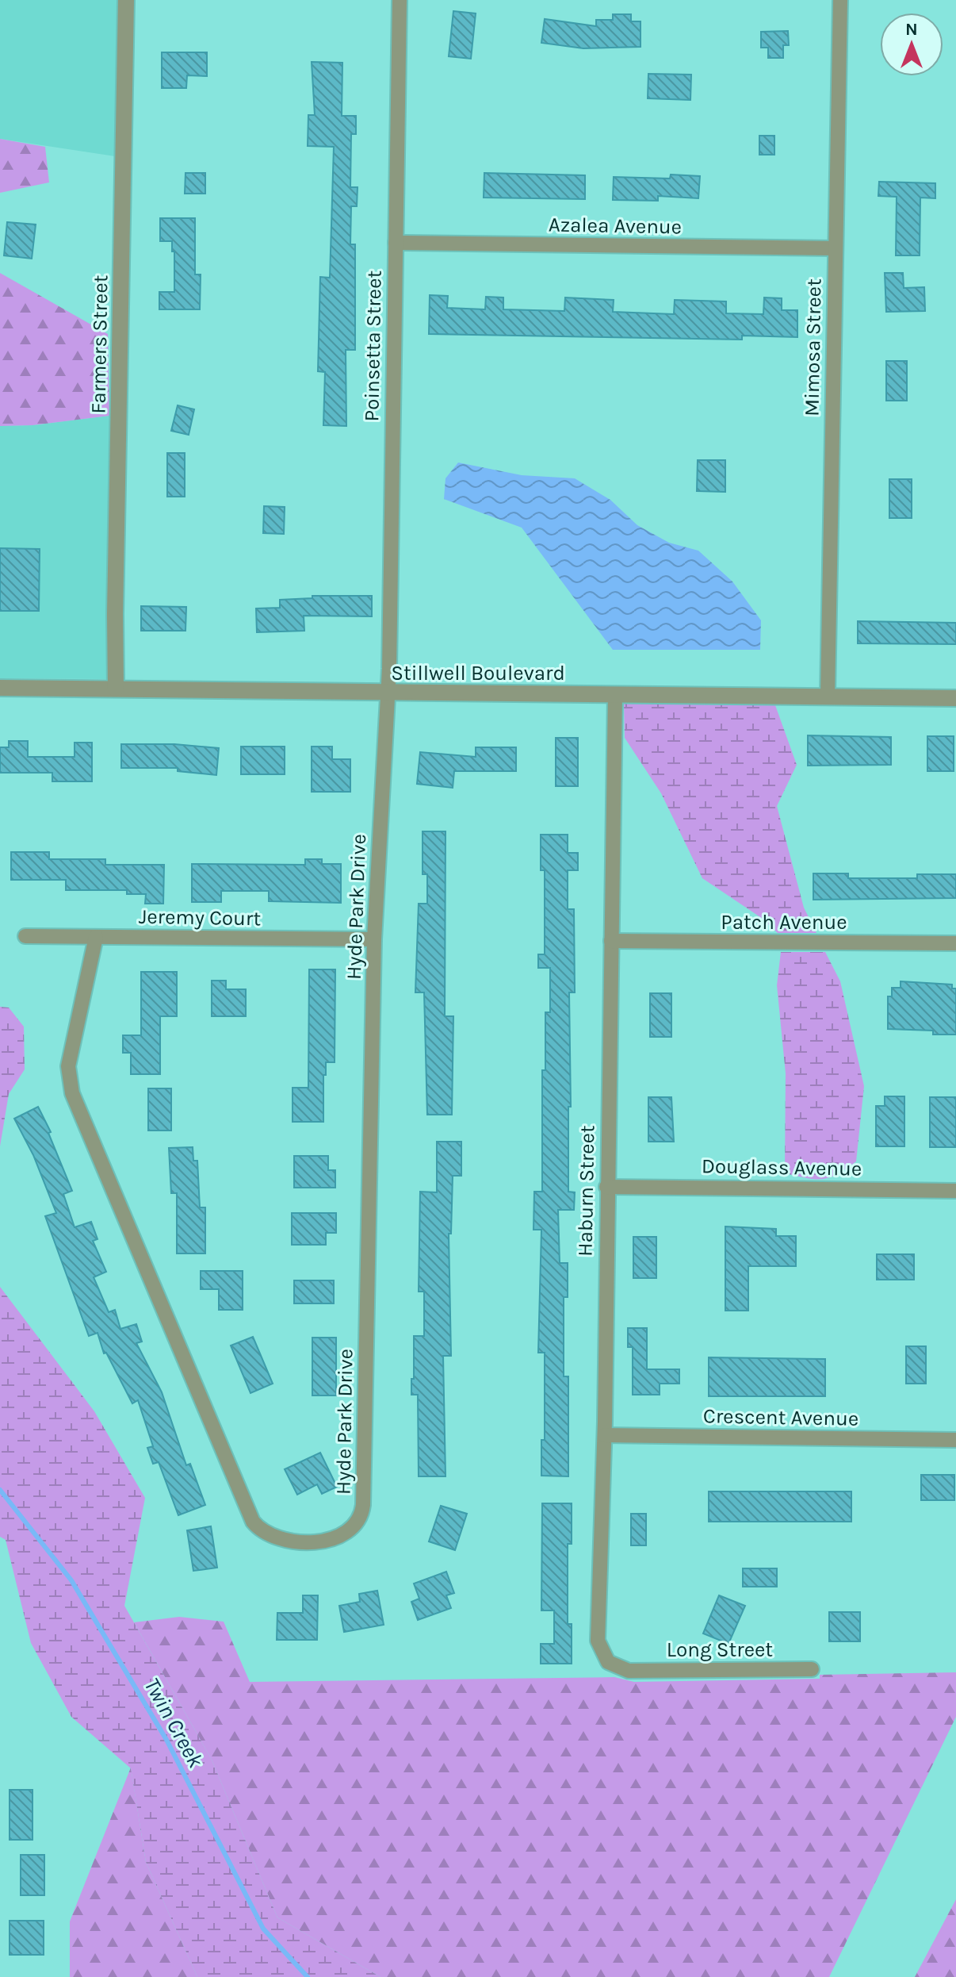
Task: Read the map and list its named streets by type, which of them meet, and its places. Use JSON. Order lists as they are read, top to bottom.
{
  "streets": {
    "street": [
      "Azalea Avenue",
      "Farmers Street",
      "Poinsetta Street",
      "Mimosa Street",
      "Stillwell Boulevard",
      "Hyde Park Drive",
      "Jeremy Court",
      "Patch Avenue",
      "Douglass Avenue",
      "Haburn Street",
      "Crescent Avenue",
      "Long Street"
    ]
  },
  "crossings": [
    ["Azalea Avenue", "Poinsetta Street"],
    ["Azalea Avenue", "Mimosa Street"],
    ["Farmers Street", "Stillwell Boulevard"],
    ["Poinsetta Street", "Stillwell Boulevard"],
    ["Poinsetta Street", "Hyde Park Drive"],
    ["Mimosa Street", "Stillwell Boulevard"],
    ["Stillwell Boulevard", "Hyde Park Drive"],
    ["Stillwell Boulevard", "Haburn Street"],
    ["Hyde Park Drive", "Jeremy Court"],
    ["Patch Avenue", "Haburn Street"],
    ["Douglass Avenue", "Haburn Street"],
    ["Haburn Street", "Crescent Avenue"],
    ["Haburn Street", "Long Street"]
  ],
  "water": ["Twin Creek"],
  "north": "top"
}
